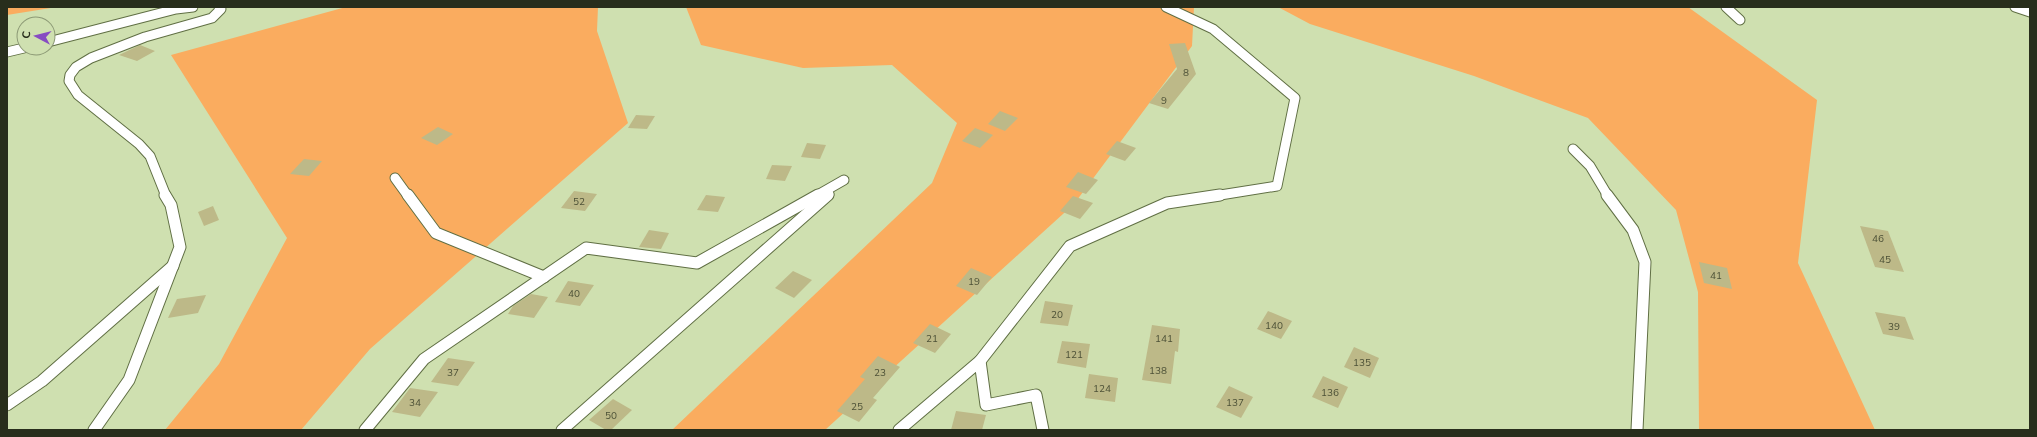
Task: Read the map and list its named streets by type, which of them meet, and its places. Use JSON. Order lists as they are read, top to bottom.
{
  "house_numbers": [
    "8",
    "9",
    "52",
    "46",
    "45",
    "41",
    "19",
    "40",
    "20",
    "140",
    "39",
    "21",
    "141",
    "121",
    "135",
    "138",
    "37",
    "23",
    "124",
    "136",
    "34",
    "137",
    "25",
    "50"
  ],
  "north": "left"
}
